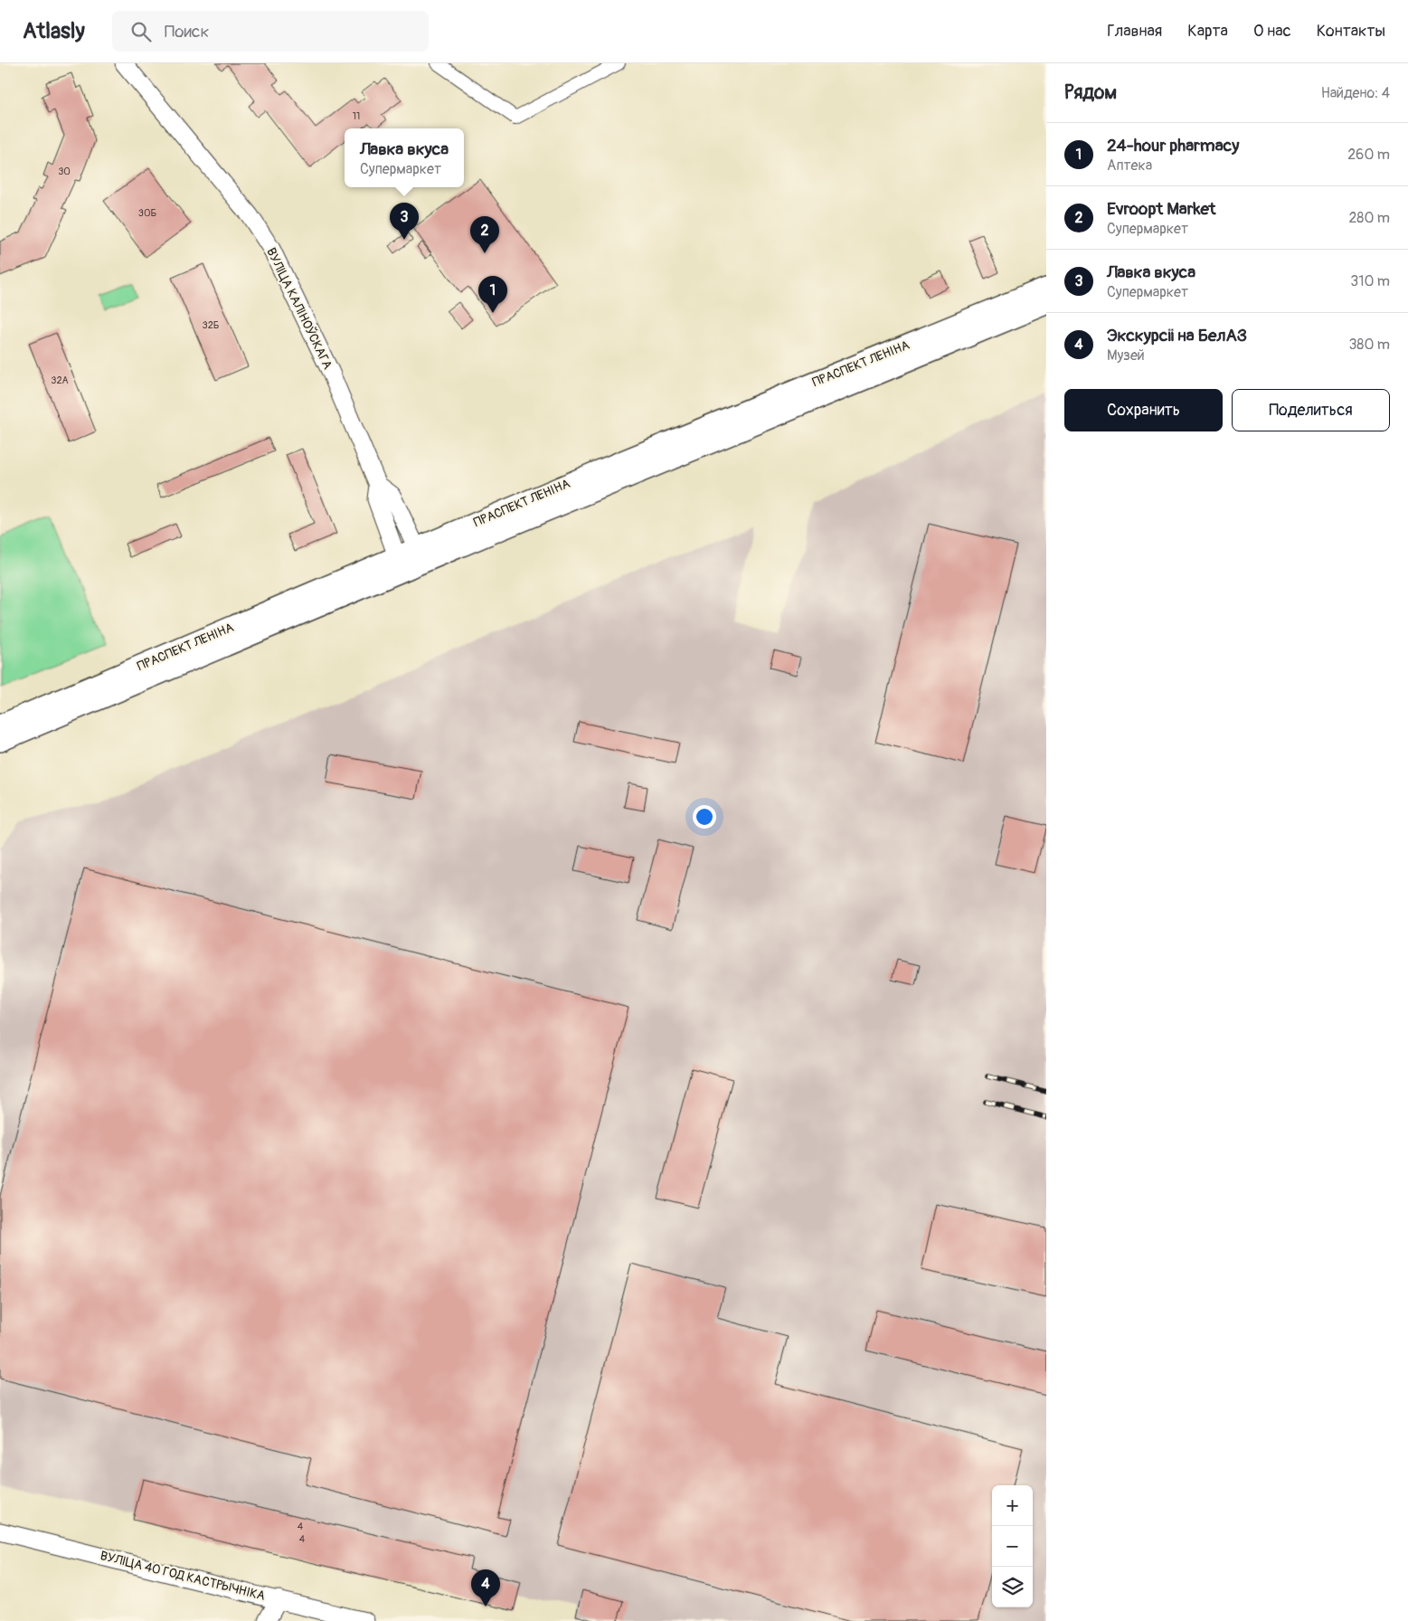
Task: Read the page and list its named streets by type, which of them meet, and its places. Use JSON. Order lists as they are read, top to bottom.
{
  "streets": {
    "main road": ["ПРАСПЕКТ ЛЕНІНА"],
    "street": ["ВУЛІЦА КАЛІНОЎСКАГА", "ВУЛІЦА 40 ГОД КАСТРЫЧНІКА"]
  },
  "crossings": [
    ["ВУЛІЦА КАЛІНОЎСКАГА", "ПРАСПЕКТ ЛЕНІНА"]
  ],
  "house_numbers": [
    "11",
    "30",
    "30Б",
    "32Б",
    "32А",
    "4",
    "4"
  ],
  "page": {
    "header": "Atlasly",
    "search": "Поиск",
    "nav": [
      "Главная",
      "Карта",
      "О нас",
      "Контакты"
    ],
    "heading": ["Рядом", "Найдено: 4"],
    "list": [
      {
        "mark": "1",
        "name": "24-hour pharmacy",
        "note": "Аптека",
        "value": "260 m"
      },
      {
        "mark": "2",
        "name": "Evroopt Market",
        "note": "Супермаркет",
        "value": "280 m"
      },
      {
        "mark": "3",
        "name": "Лавка вкуса",
        "note": "Супермаркет",
        "value": "310 m"
      },
      {
        "mark": "4",
        "name": "Экскурсіі на БелАЗ",
        "note": "Музей",
        "value": "380 m"
      }
    ],
    "popup": ["Лавка вкуса", "Супермаркет"],
    "pins": [
      "3",
      "2",
      "1",
      "4"
    ],
    "buttons": ["Сохранить", "Поделиться"],
    "map_buttons": ["+", "−"]
  }
}
